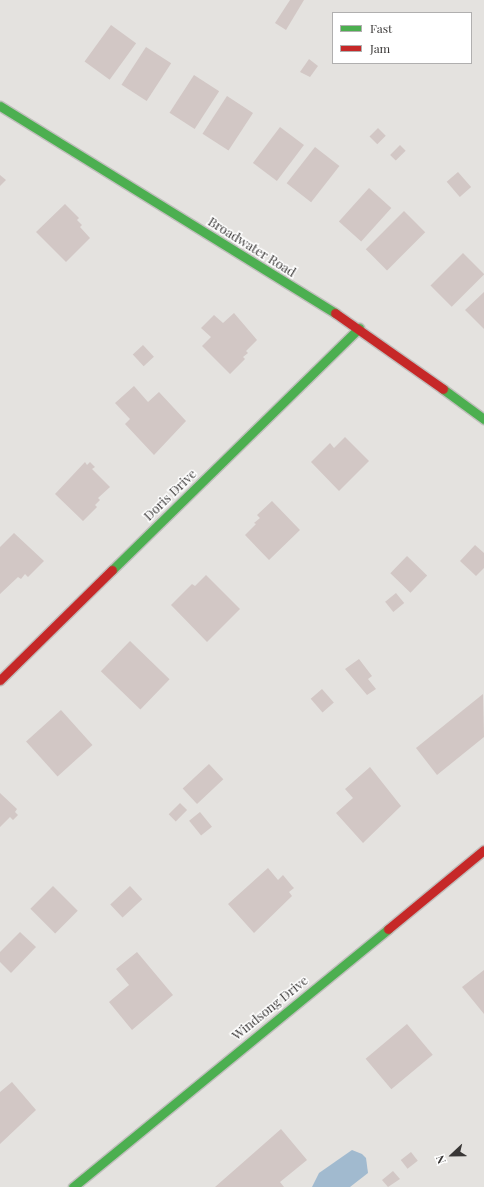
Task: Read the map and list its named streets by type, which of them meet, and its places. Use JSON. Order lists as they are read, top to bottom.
{
  "streets": {
    "street": ["Broadwater Road", "Doris Drive", "Windsong Drive"]
  },
  "crossings": [
    ["Broadwater Road", "Doris Drive"]
  ],
  "legend": ["Fast", "Jam"],
  "north": "left"
}
